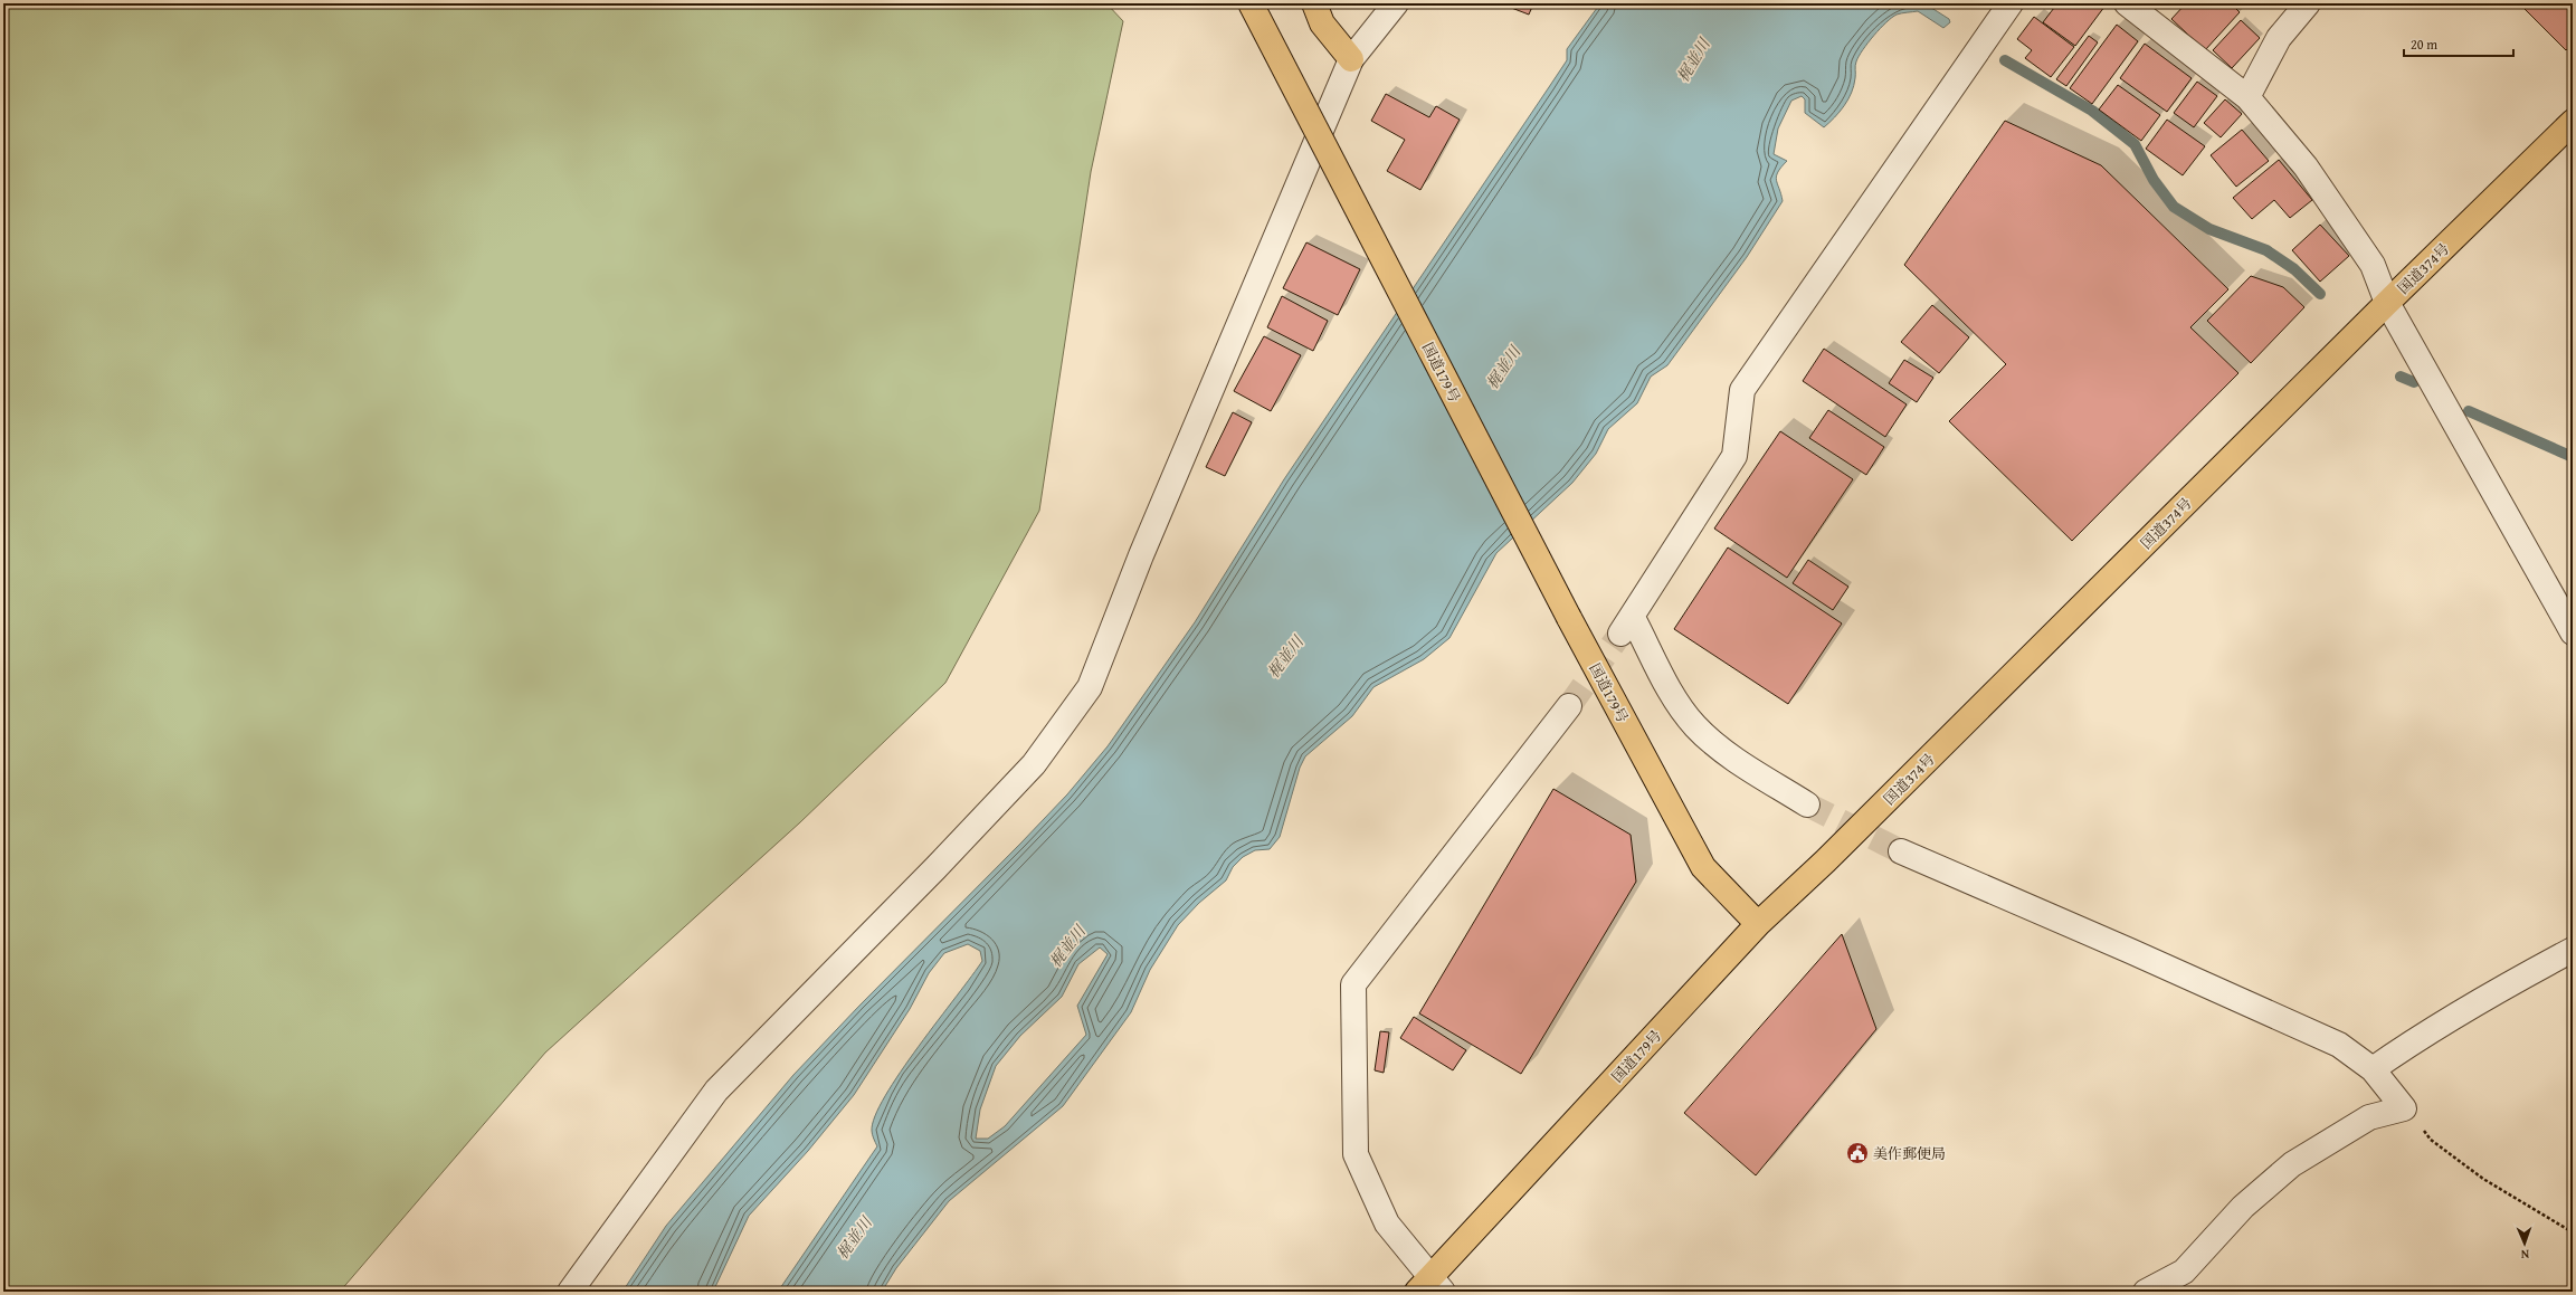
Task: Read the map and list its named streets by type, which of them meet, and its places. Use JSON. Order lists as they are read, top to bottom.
{
  "streets": {
    "highway": ["国道374号", "国道179号"]
  },
  "crossings": [
    ["国道374号", "国道179号"]
  ],
  "water": ["梶並川"],
  "places": {
    "public building": ["美作郵便局"]
  },
  "scale_bar": "20 m",
  "north": "bottom"
}
